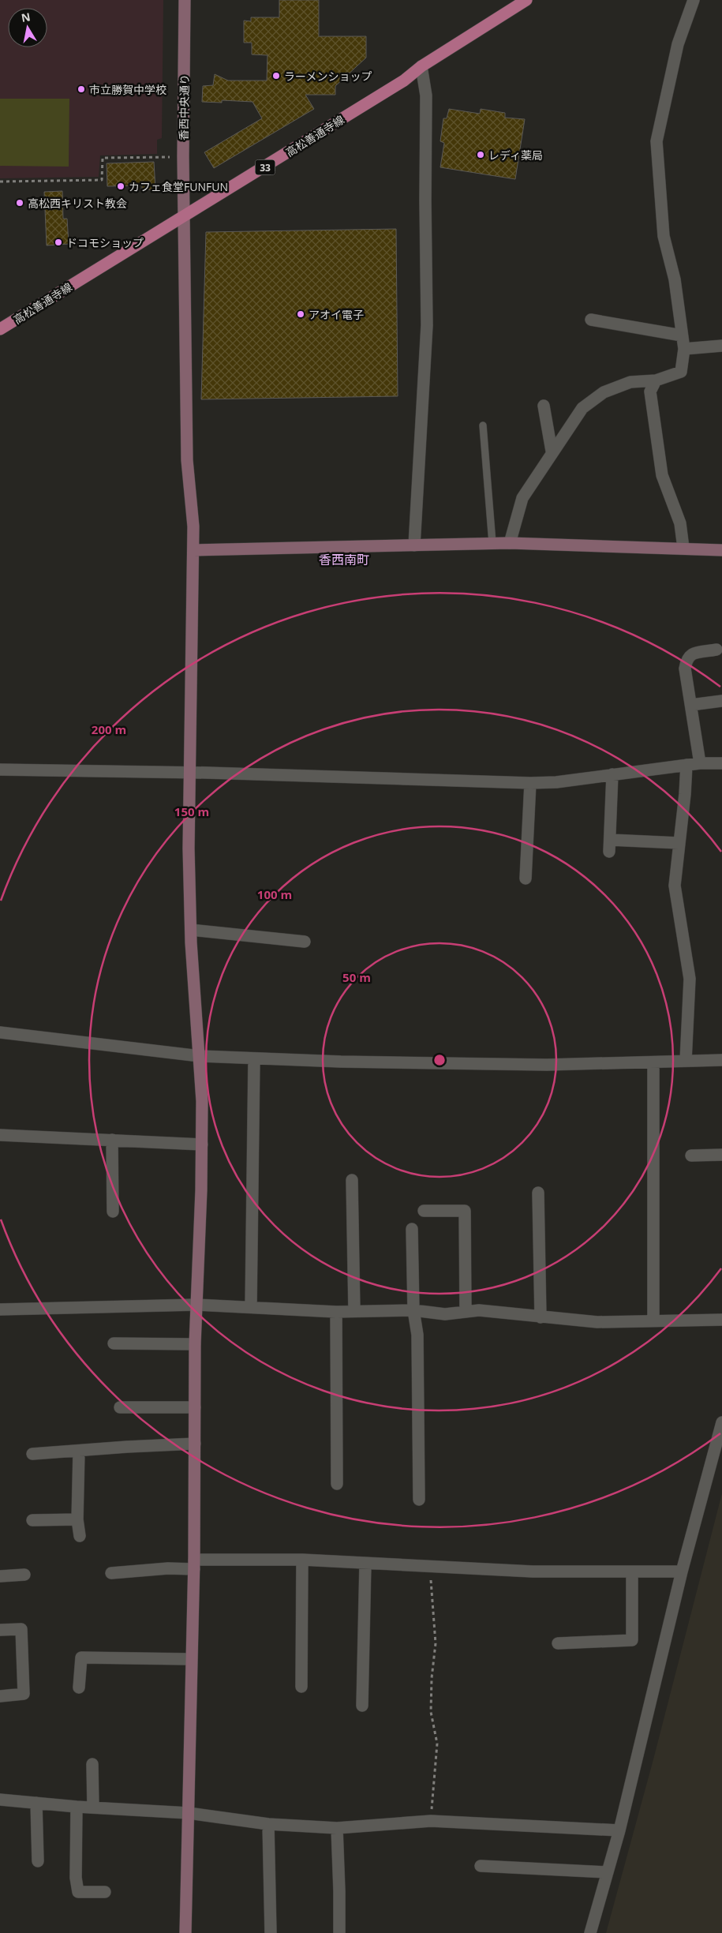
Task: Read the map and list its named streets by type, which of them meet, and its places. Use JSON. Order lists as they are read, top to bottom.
{
  "streets": {
    "main road": ["高松善通寺線", "33"],
    "street": ["香西中央通り"]
  },
  "crossings": [
    ["香西中央通り", "高松善通寺線"]
  ],
  "districts": ["香西南町"],
  "places": [
    "ラーメンショップ",
    "市立勝賀中学校",
    "レディ薬局",
    "カフェ食堂FUNFUN",
    "高松西キリスト教会",
    "ドコモショップ",
    "アオイ電子"
  ],
  "north": "top",
  "rings": [
    "200 m",
    "150 m",
    "100 m",
    "50 m"
  ]
}
